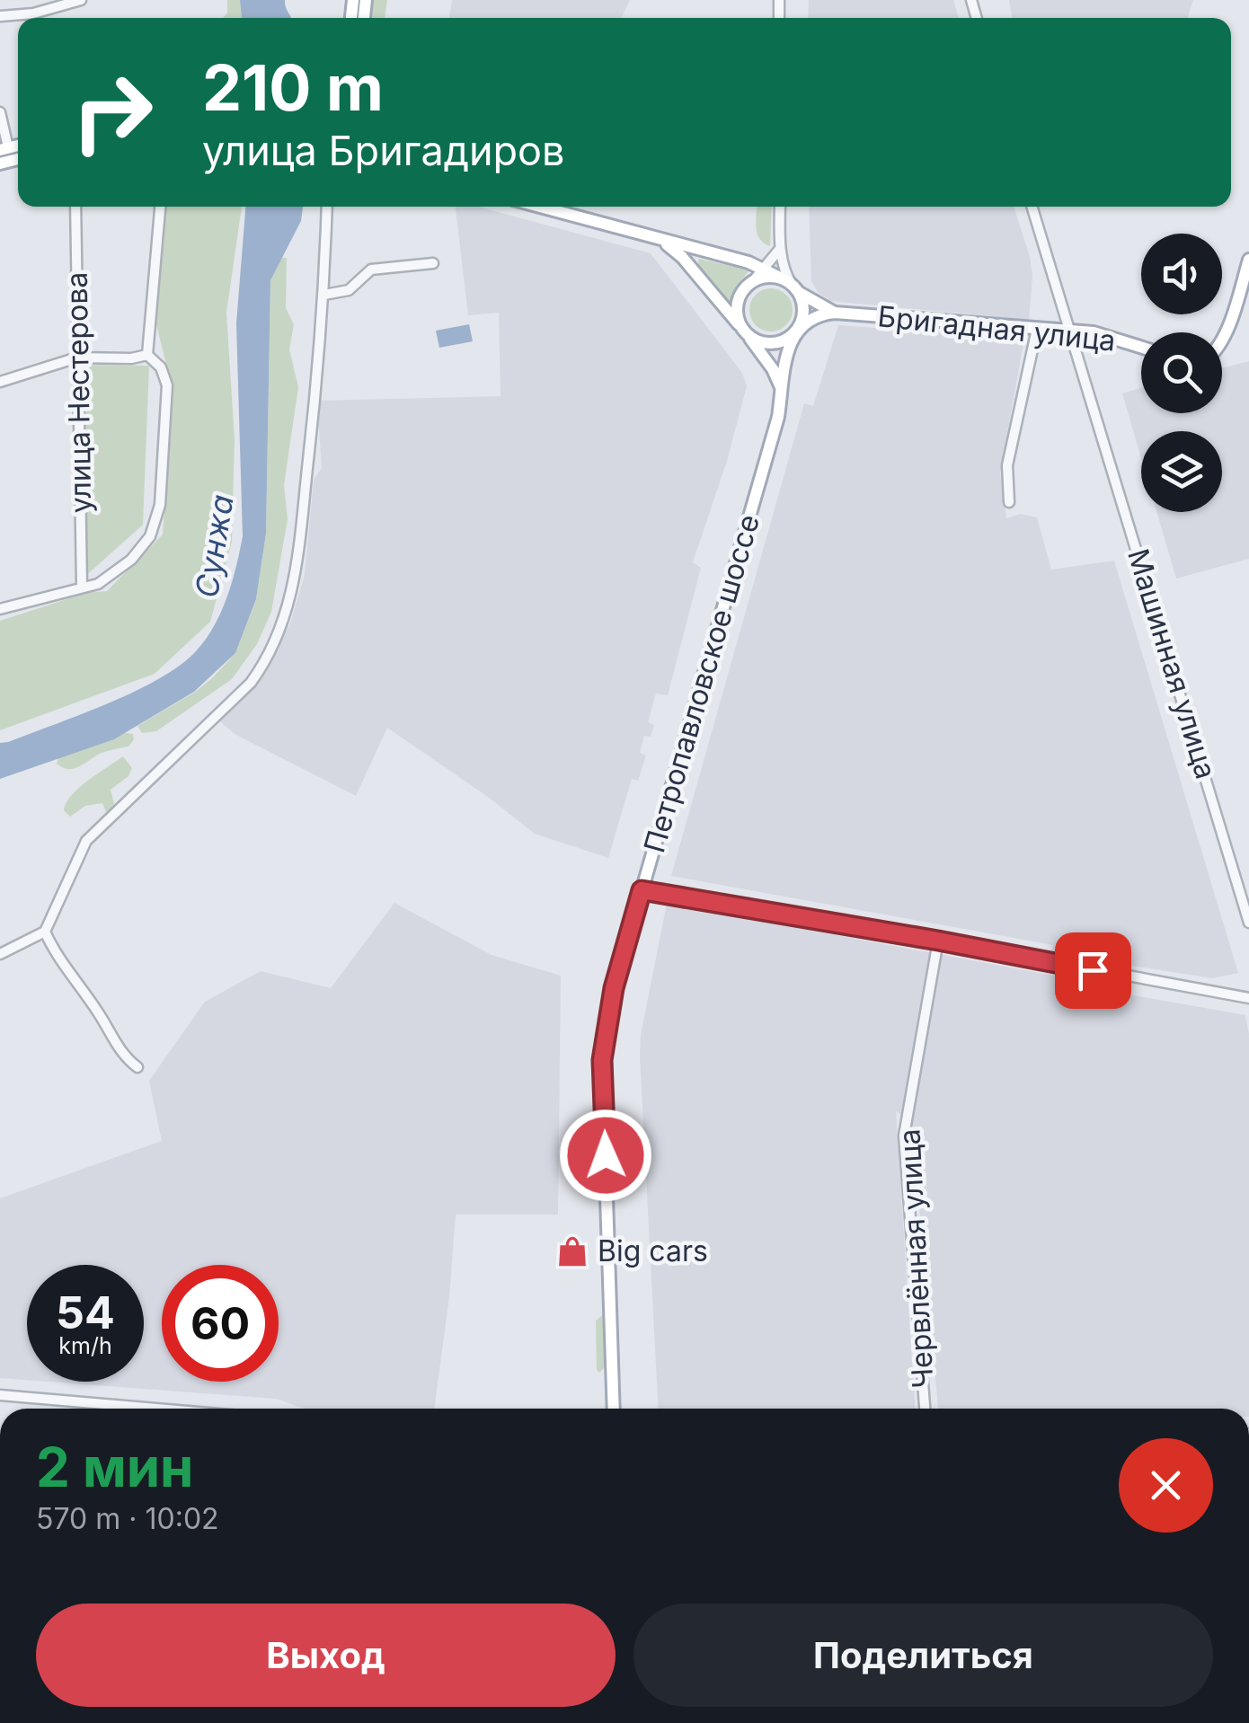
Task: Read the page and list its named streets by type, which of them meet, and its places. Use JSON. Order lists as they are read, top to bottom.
{
  "streets": {
    "main road": ["Бригадная улица", "Петропавловское шоссе"],
    "street": ["улица Нестерова", "Машинная улица", "Червлённая улица"]
  },
  "crossings": [
    ["Бригадная улица", "Машинная улица"]
  ],
  "water": ["Сунжа"],
  "places": {
    "shop": ["Big cars"]
  },
  "page": {
    "turn": ["210 m", "улица Бригадиров"],
    "speed": "54 km/h",
    "limit": "60",
    "heading": ["2 мин", "570 m · 10:02"],
    "buttons": ["Выход", "Поделиться"]
  }
}
